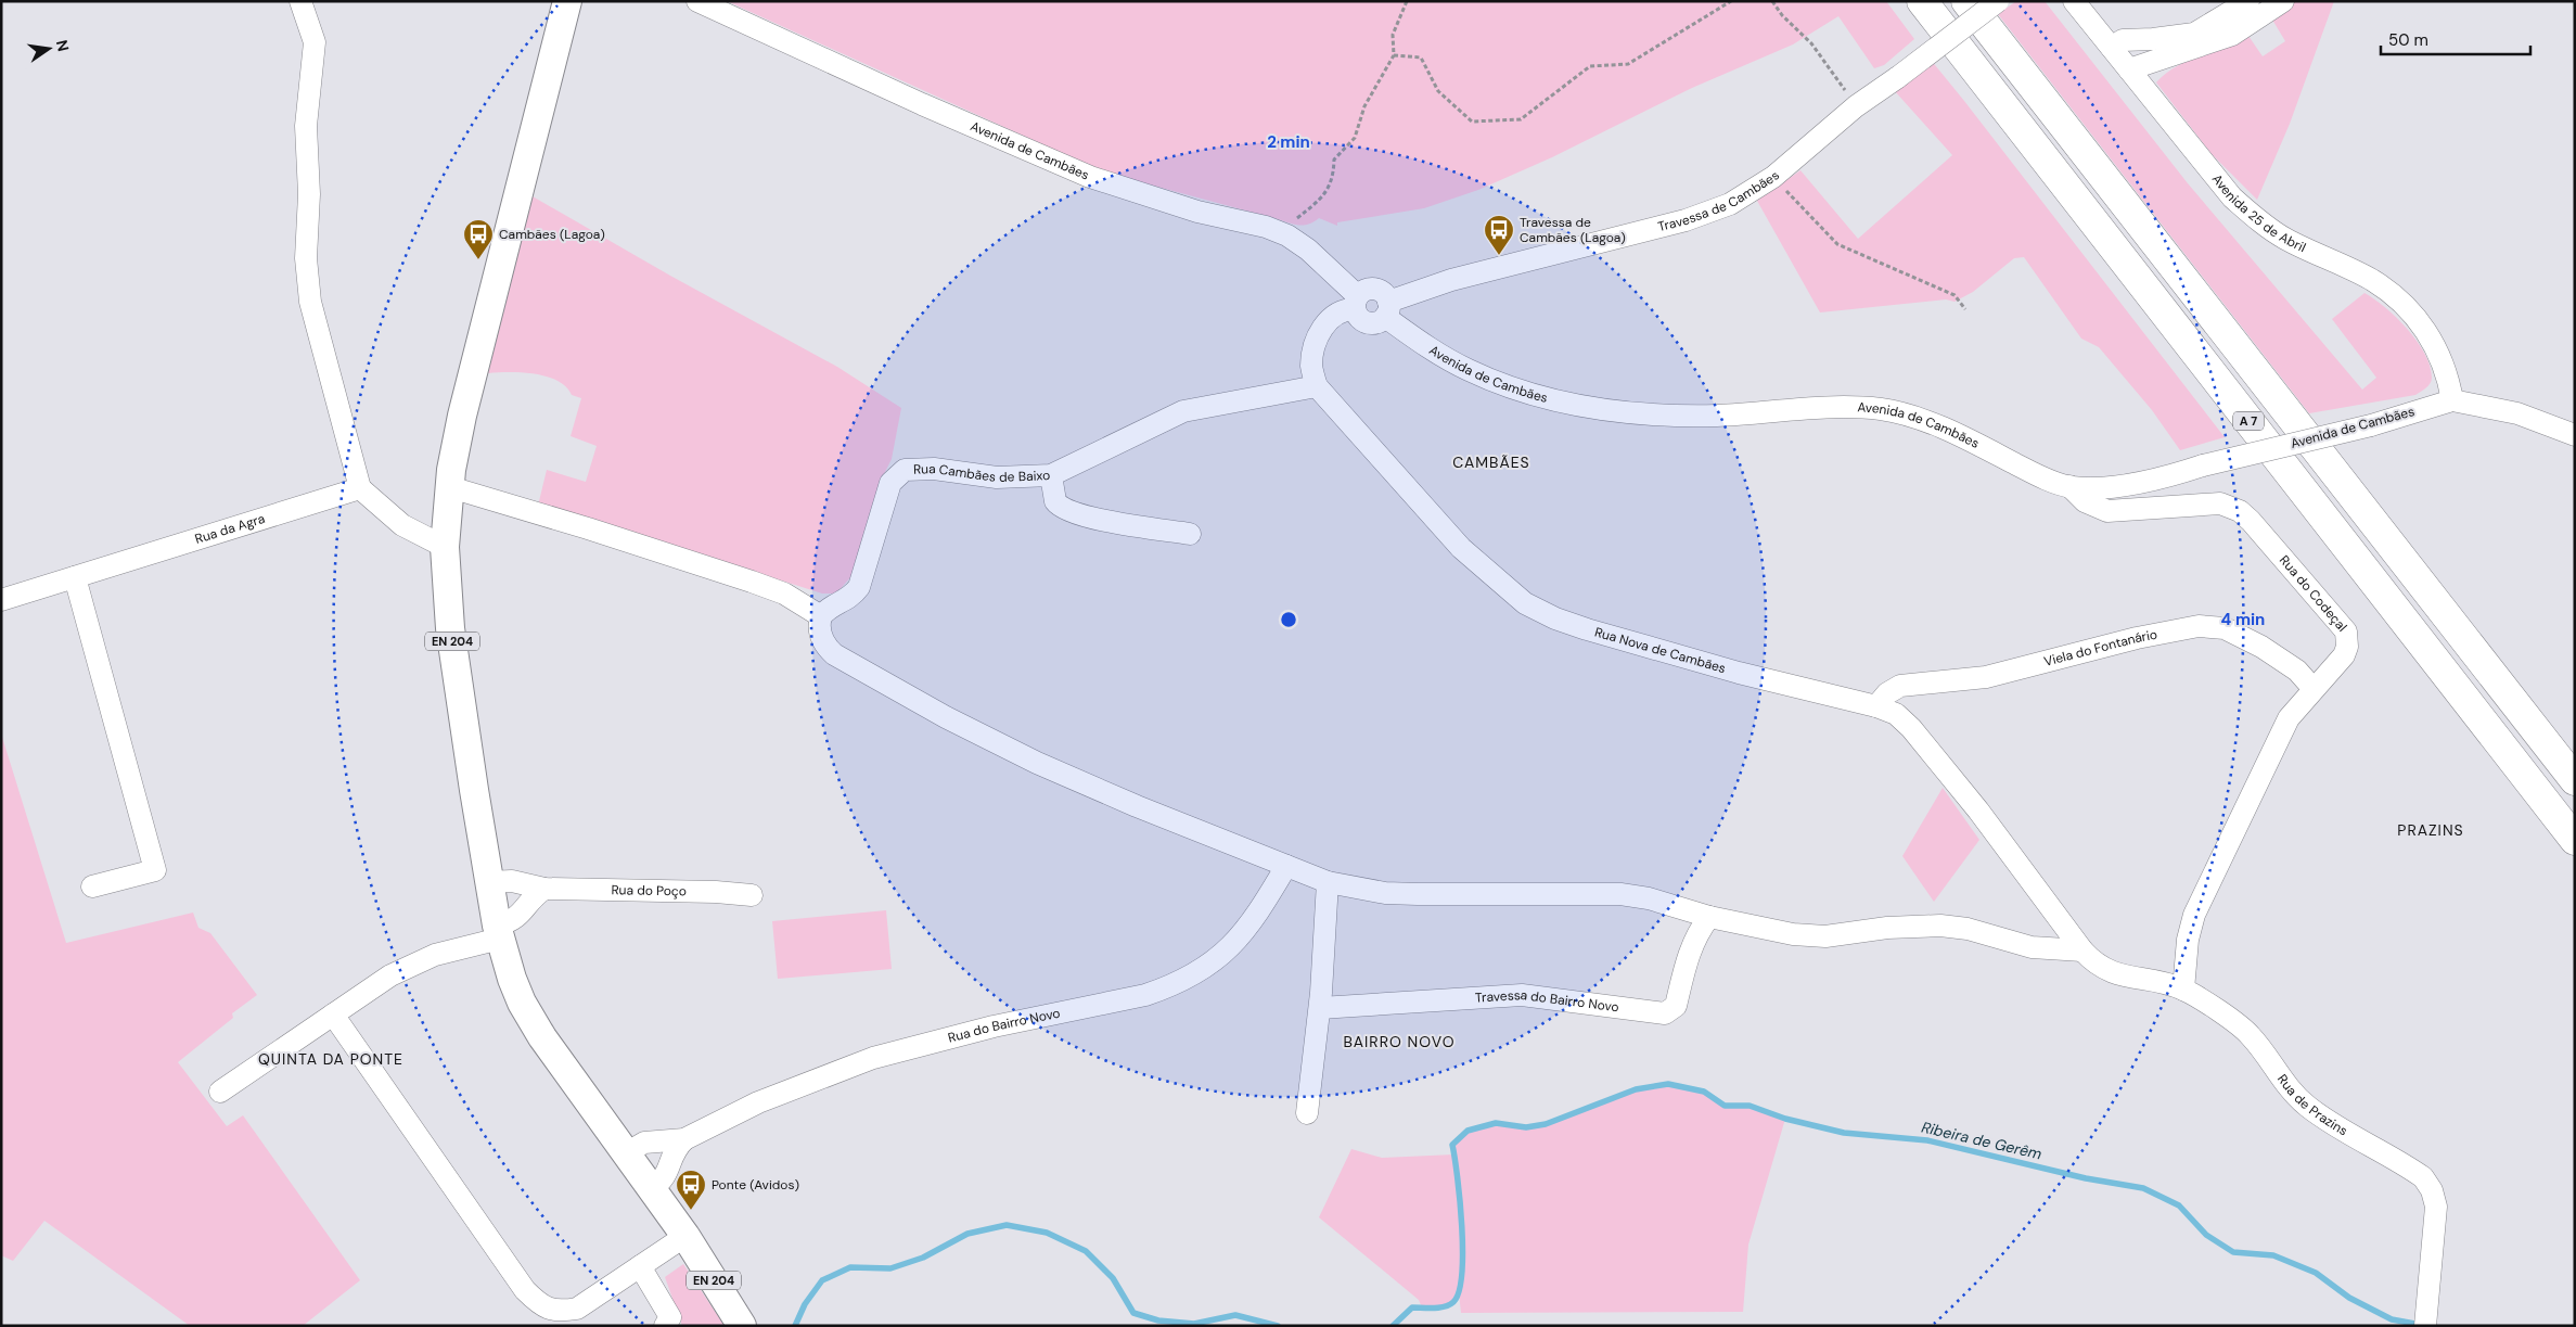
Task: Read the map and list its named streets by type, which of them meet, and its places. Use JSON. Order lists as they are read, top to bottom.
{
  "streets": {
    "highway": ["A 7"],
    "main road": ["EN 204"],
    "street": [
      "Avenida de Cambães",
      "Travessa de Cambães",
      "Avenida 25 de Abril",
      "Rua Cambães de Baixo",
      "Rua da Agra",
      "Rua do Codeçal",
      "Viela do Fontanário",
      "Rua Nova de Cambães",
      "Rua do Poço",
      "Travessa do Bairro Novo",
      "Rua do Bairro Novo",
      "Rua de Prazins"
    ]
  },
  "crossings": [
    ["Avenida de Cambães", "Travessa de Cambães"],
    ["Avenida de Cambães", "Avenida 25 de Abril"],
    ["Avenida de Cambães", "Rua do Codeçal"],
    ["Rua Cambães de Baixo", "Rua Nova de Cambães"],
    ["Rua do Codeçal", "Viela do Fontanário"],
    ["Rua do Codeçal", "Rua de Prazins"],
    ["EN 204", "Rua do Poço"],
    ["Viela do Fontanário", "Rua Nova de Cambães"],
    ["Rua Nova de Cambães", "Rua de Prazins"]
  ],
  "districts": [
    "CAMBÃES",
    "PRAZINS",
    "BAIRRO NOVO",
    "QUINTA DA PONTE"
  ],
  "water": ["Ribeira de Gerêm"],
  "places": {
    "bus stop": ["Travessa de Cambães (Lagoa)", "Cambães (Lagoa)", "Ponte (Avidos)"]
  },
  "scale_bar": "50 m",
  "north": "right",
  "rings": ["2 min", "4 min"]
}
